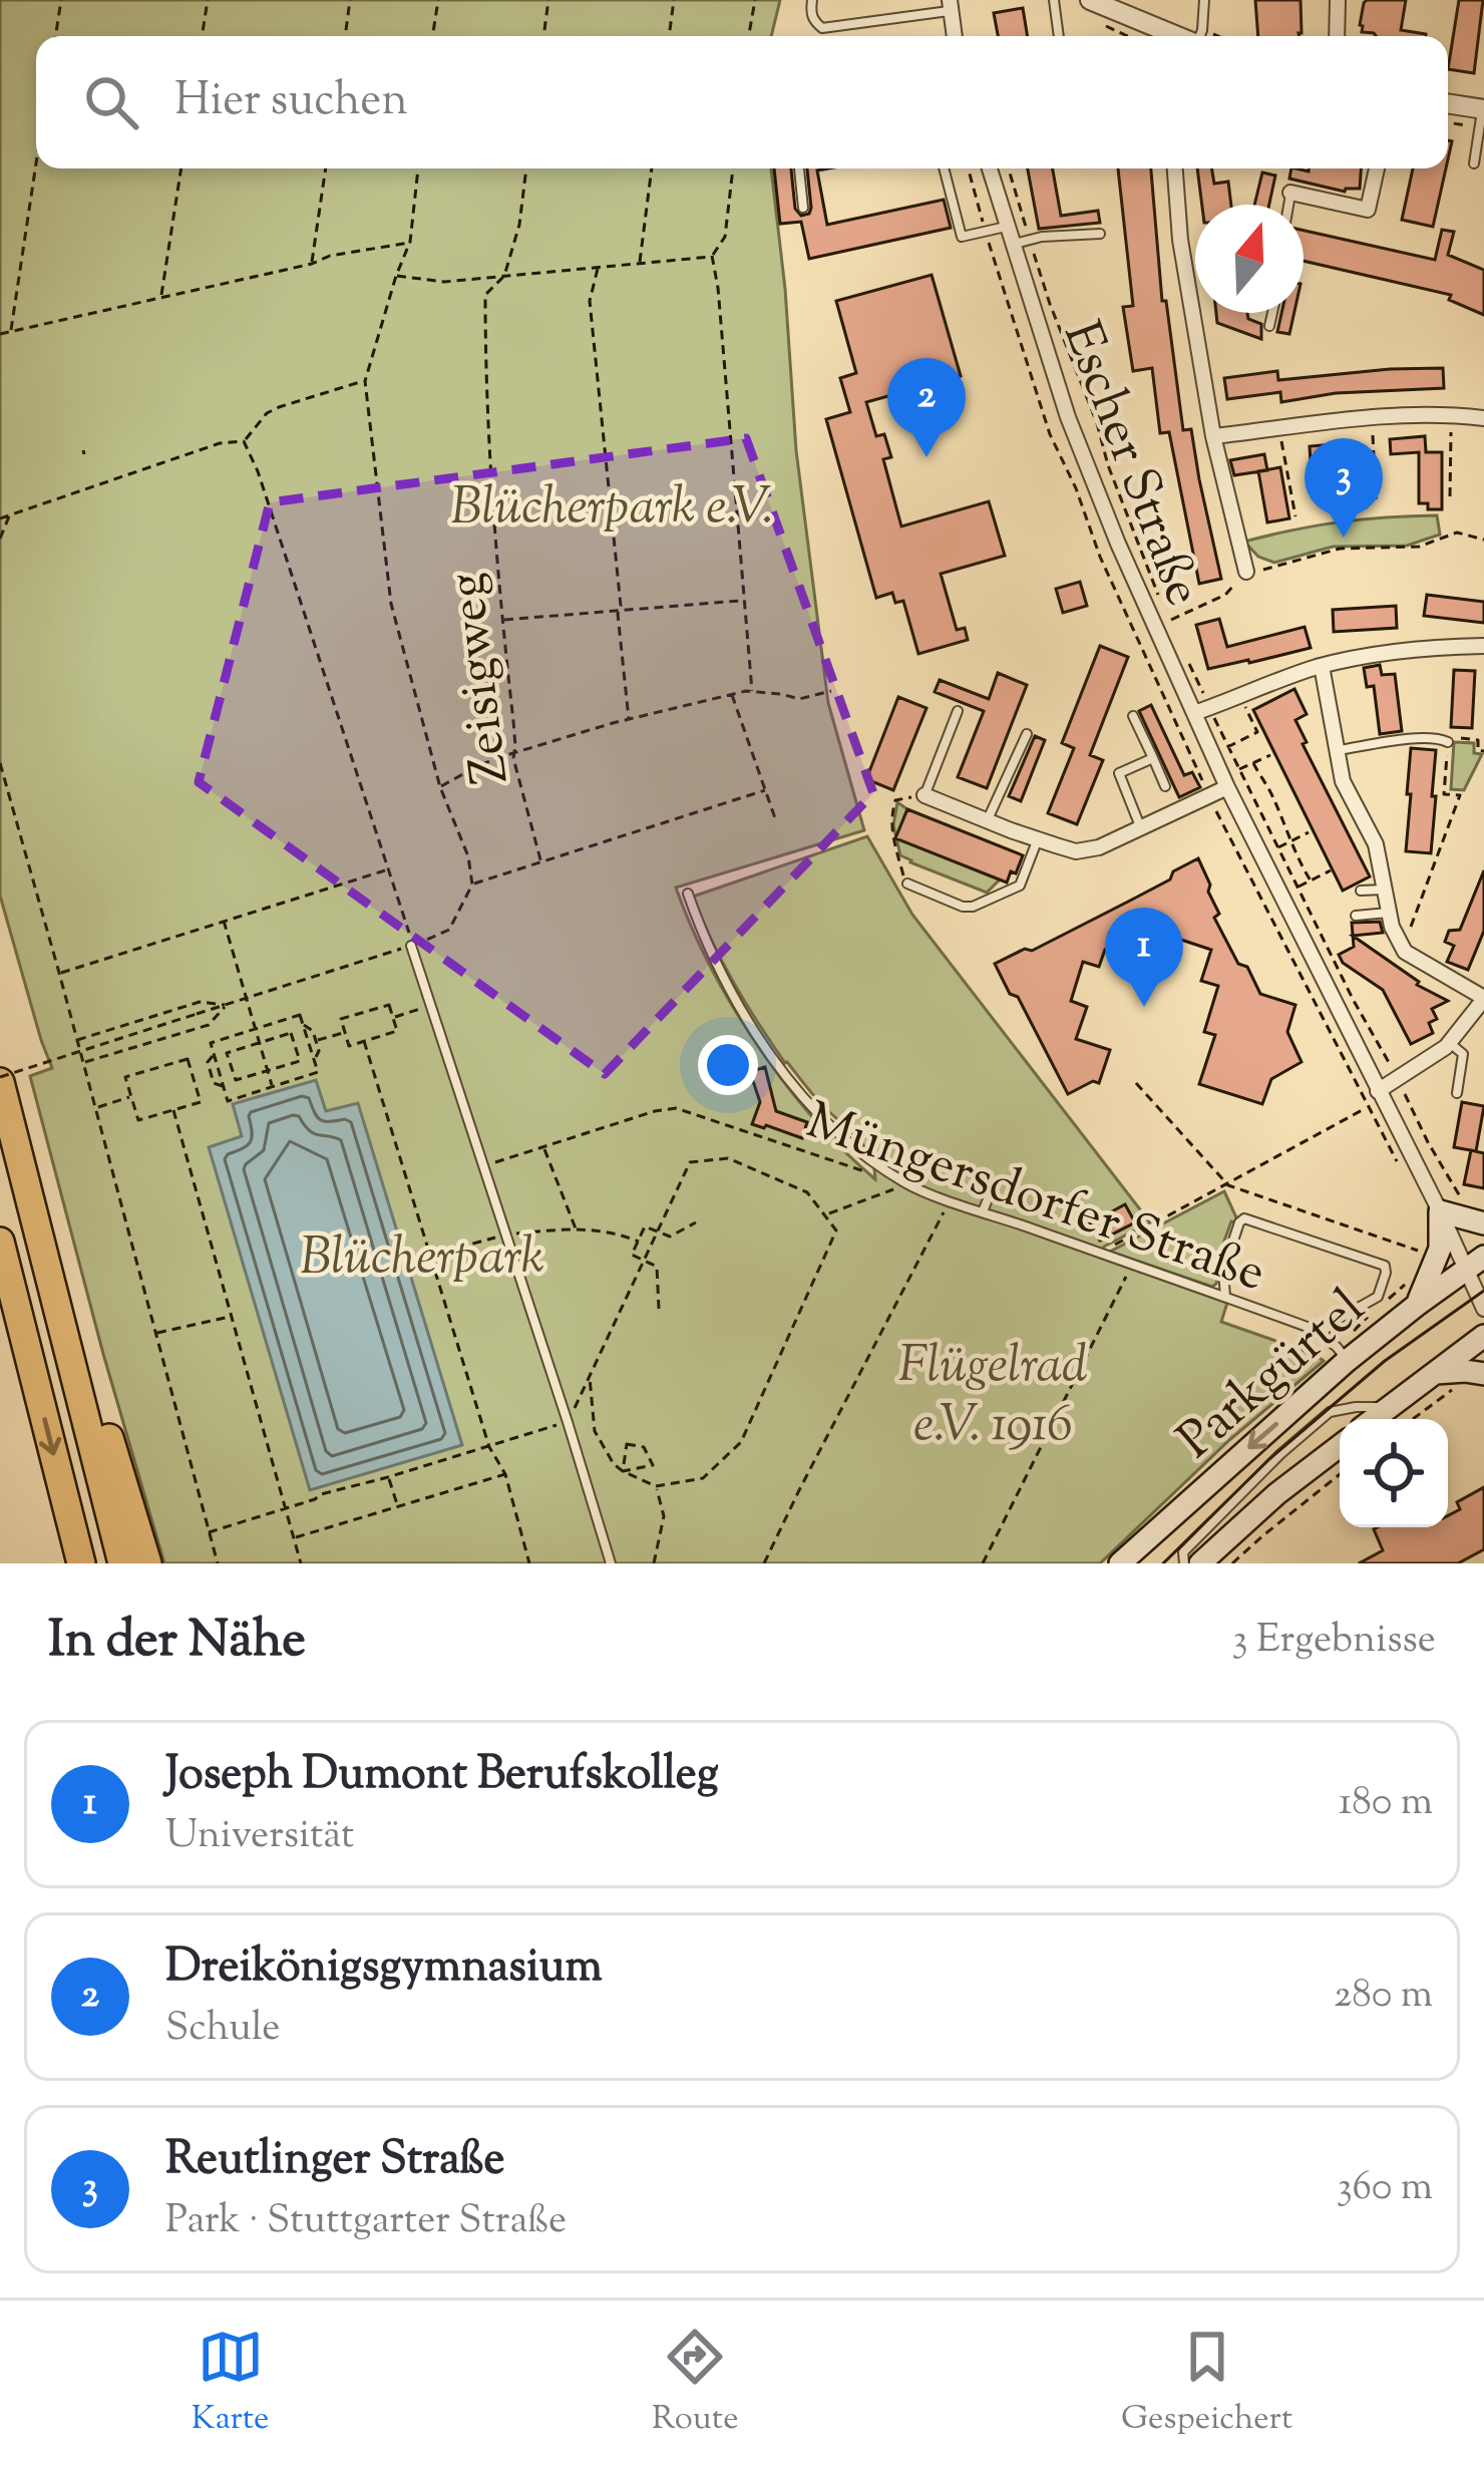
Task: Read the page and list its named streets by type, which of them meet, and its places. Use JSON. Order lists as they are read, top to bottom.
{
  "streets": {
    "main road": ["Parkgürtel"],
    "street": ["Escher Straße"],
    "lane": ["Müngersdorfer Straße"],
    "path": ["Zeisigweg"]
  },
  "crossings": [
    ["Escher Straße", "Parkgürtel"],
    ["Müngersdorfer Straße", "Parkgürtel"]
  ],
  "parks": ["Blücherpark e.V.", "Blücherpark", "Flügelrad e.V. 1916"],
  "north": "top",
  "page": {
    "search": "Hier suchen",
    "pins": ["2", "3", "1"],
    "heading": ["In der Nähe", "3 Ergebnisse"],
    "list": [
      {
        "mark": "1",
        "name": "Joseph Dumont Berufskolleg",
        "note": "Universität",
        "value": "180 m"
      },
      {
        "mark": "2",
        "name": "Dreikönigsgymnasium",
        "note": "Schule",
        "value": "280 m"
      },
      {
        "mark": "3",
        "name": "Reutlinger Straße",
        "note": "Park · Stuttgarter Straße",
        "value": "360 m"
      }
    ],
    "nav": ["Karte", "Route", "Gespeichert"]
  }
}
